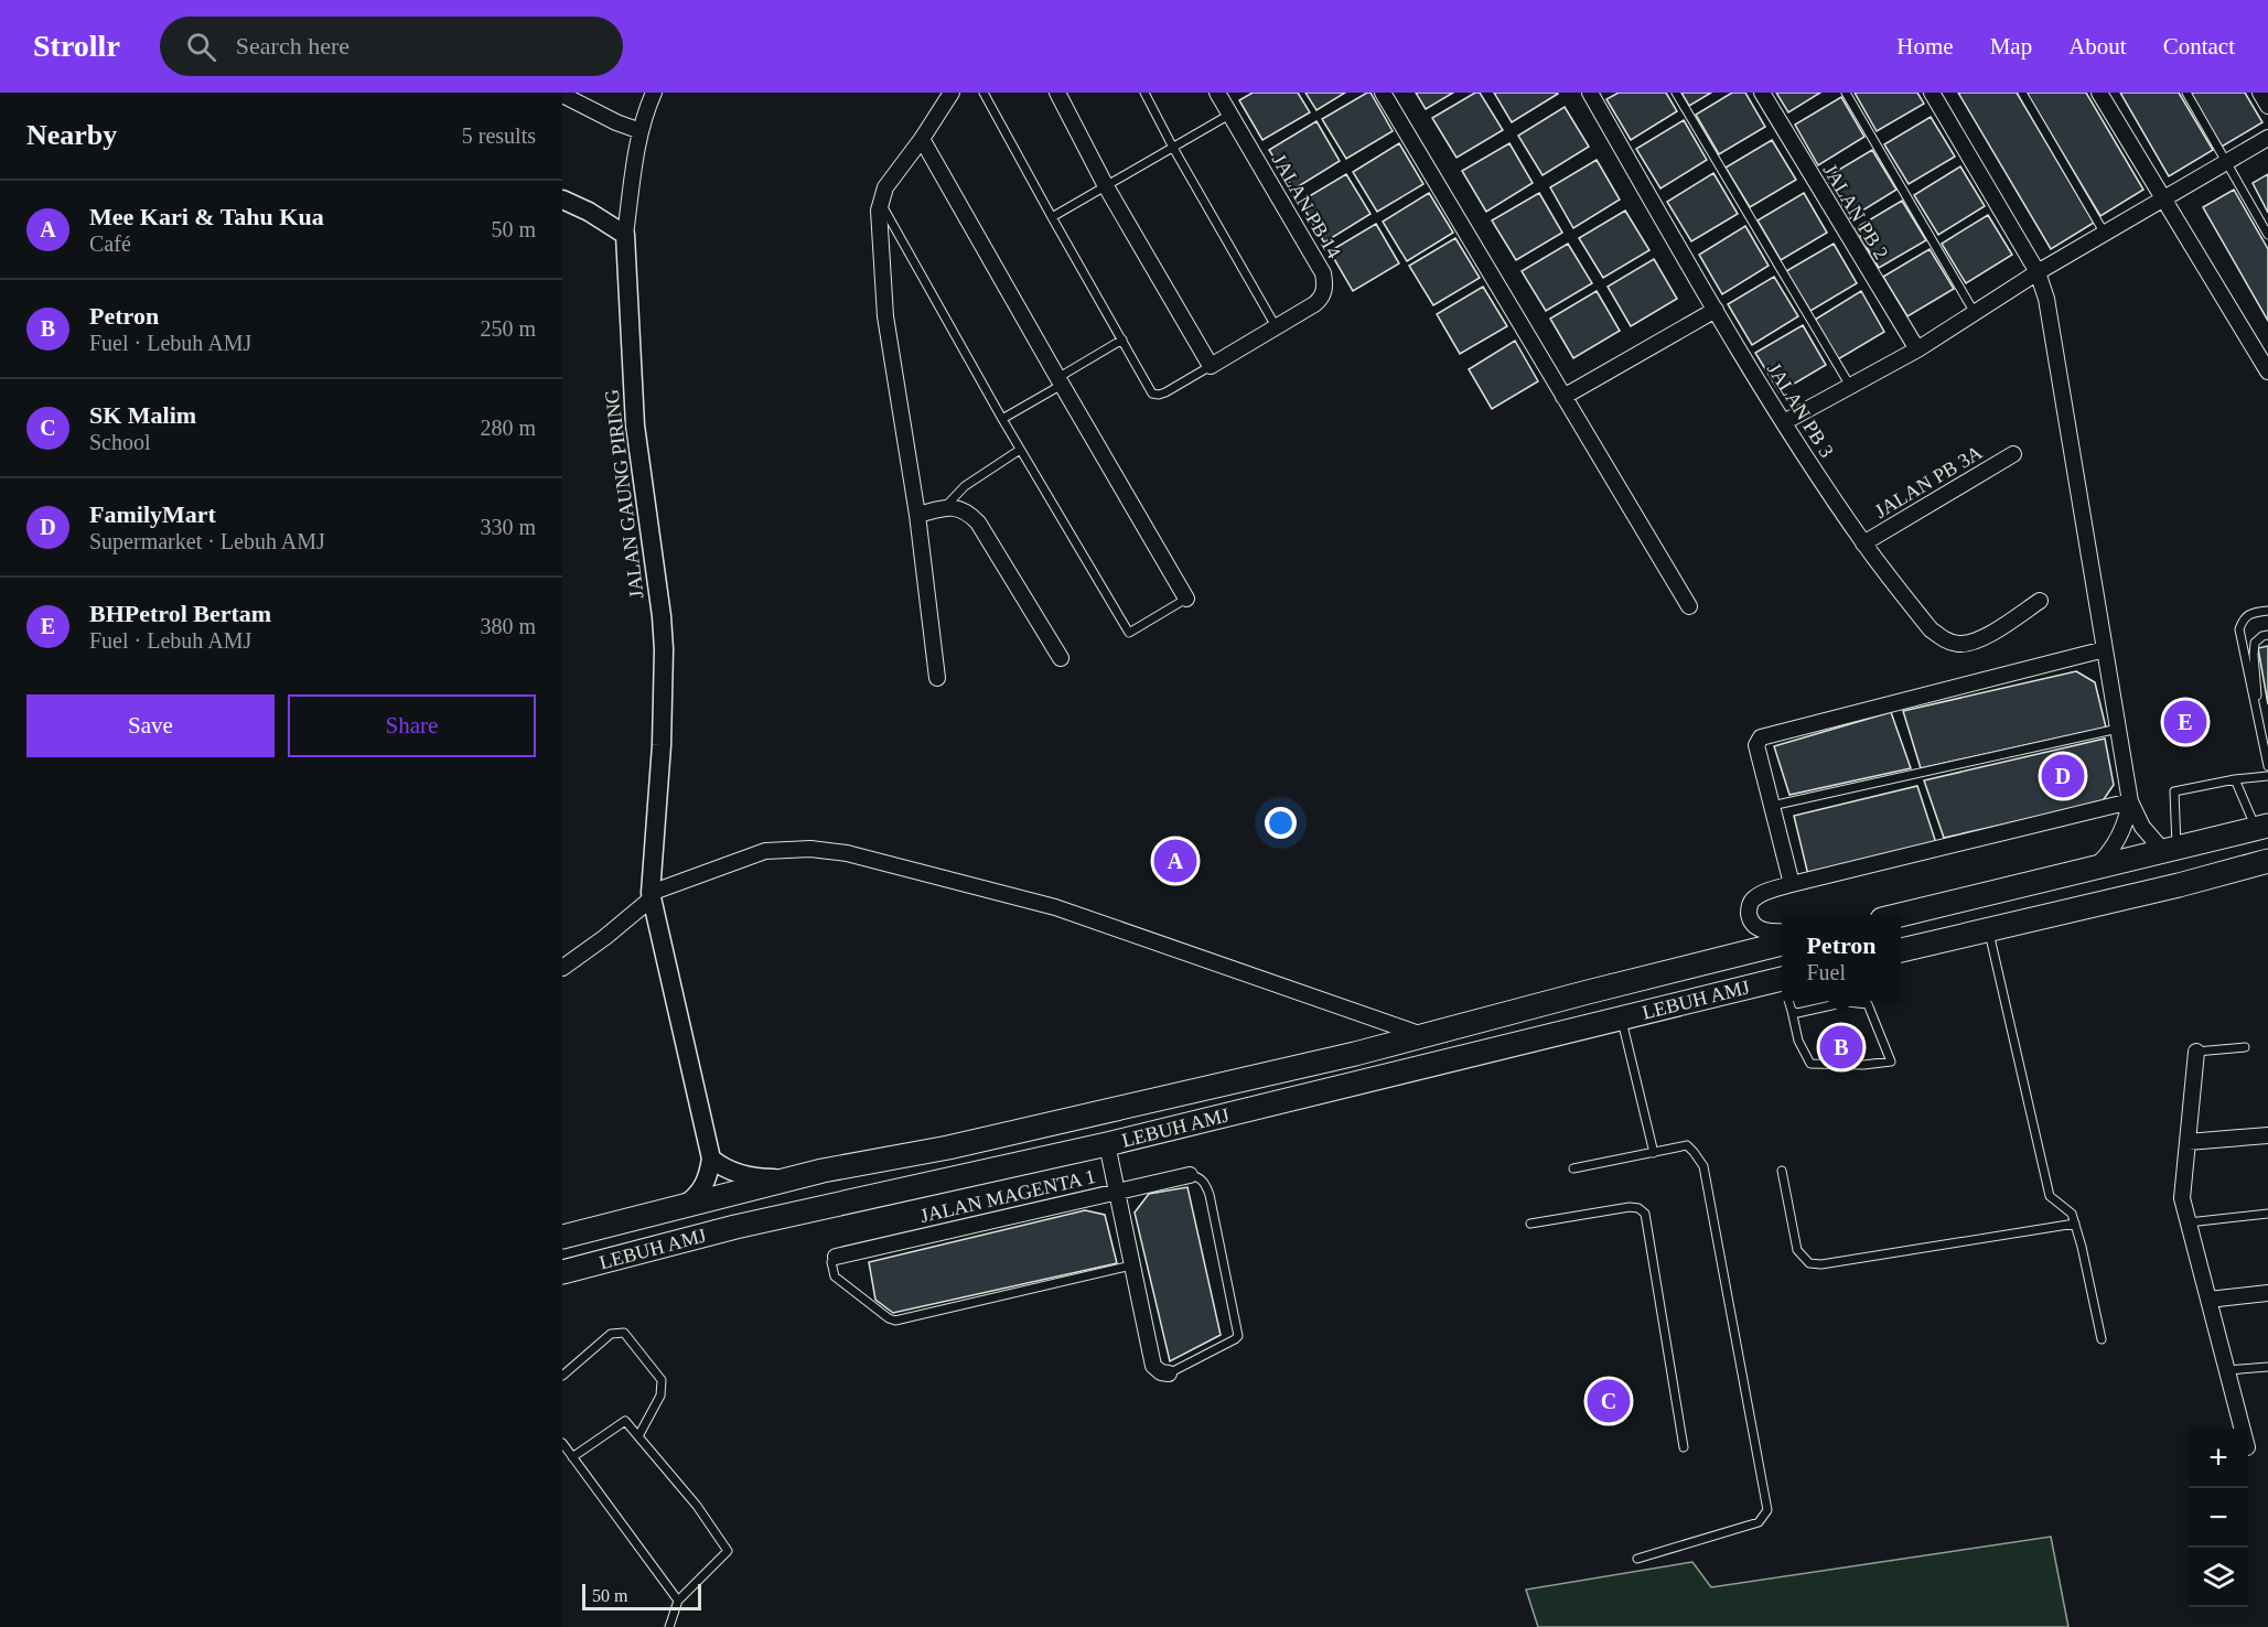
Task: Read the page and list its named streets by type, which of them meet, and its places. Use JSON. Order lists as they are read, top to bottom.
{
  "streets": {
    "highway": ["LEBUH AMJ"],
    "street": [
      "JALAN PB 14",
      "JALAN PB 2",
      "JALAN PB 3",
      "JALAN PB 3A",
      "JALAN GAUNG PIRING",
      "JALAN MAGENTA 1"
    ]
  },
  "crossings": [
    ["JALAN PB 3", "JALAN PB 3A"]
  ],
  "scale_bar": "50 m",
  "page": {
    "header": "Strollr",
    "search": "Search here",
    "nav": [
      "Home",
      "Map",
      "About",
      "Contact"
    ],
    "heading": ["Nearby", "5 results"],
    "list": [
      {
        "mark": "A",
        "name": "Mee Kari & Tahu Kua",
        "note": "Café",
        "value": "50 m"
      },
      {
        "mark": "B",
        "name": "Petron",
        "note": "Fuel · Lebuh AMJ",
        "value": "250 m"
      },
      {
        "mark": "C",
        "name": "SK Malim",
        "note": "School",
        "value": "280 m"
      },
      {
        "mark": "D",
        "name": "FamilyMart",
        "note": "Supermarket · Lebuh AMJ",
        "value": "330 m"
      },
      {
        "mark": "E",
        "name": "BHPetrol Bertam",
        "note": "Fuel · Lebuh AMJ",
        "value": "380 m"
      }
    ],
    "buttons": ["Save", "Share"],
    "pins": [
      "E",
      "D",
      "A",
      "B",
      "C"
    ],
    "popup": ["Petron", "Fuel"],
    "map_buttons": ["+", "−"],
    "scale": "50 m"
  }
}
